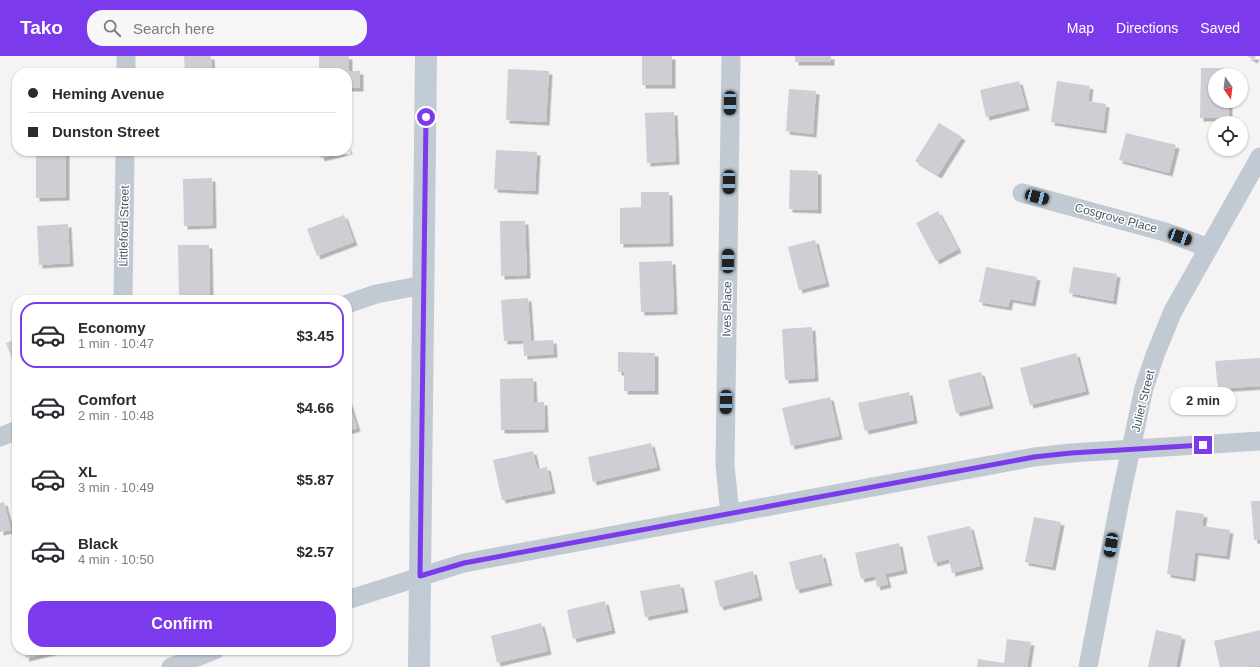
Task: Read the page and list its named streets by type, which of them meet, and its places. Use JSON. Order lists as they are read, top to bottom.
{
  "streets": {
    "street": [
      "Cosgrove Place",
      "Littleford Street",
      "Ives Place",
      "Juliet Street"
    ]
  },
  "crossings": [
    ["Cosgrove Place", "Juliet Street"]
  ],
  "north": "bottom",
  "page": {
    "header": "Tako",
    "search": "Search here",
    "nav": ["Map", "Directions", "Saved"],
    "banner": ["Heming Avenue", "Dunston Street"],
    "list": [
      {
        "name": "Economy",
        "note": "1 min · 10:47",
        "value": "$3.45"
      },
      {
        "name": "Comfort",
        "note": "2 min · 10:48",
        "value": "$4.66"
      },
      {
        "name": "XL",
        "note": "3 min · 10:49",
        "value": "$5.87"
      },
      {
        "name": "Black",
        "note": "4 min · 10:50",
        "value": "$2.57"
      }
    ],
    "bubble": "2 min",
    "buttons": "Confirm"
  }
}
